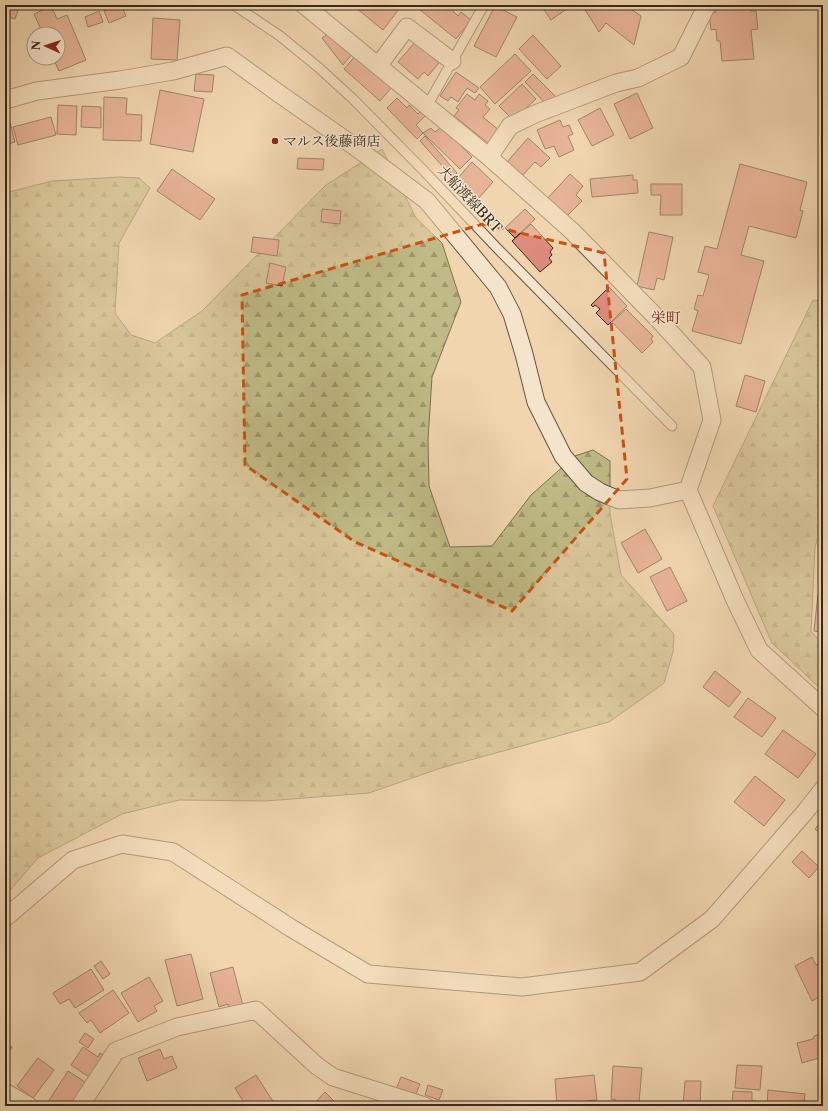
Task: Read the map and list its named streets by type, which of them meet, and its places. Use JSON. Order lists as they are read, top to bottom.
{
  "streets": {
    "lane": ["大船渡線BRT"]
  },
  "districts": ["栄町"],
  "places": ["マルス後藤商店"],
  "north": "left"
}
